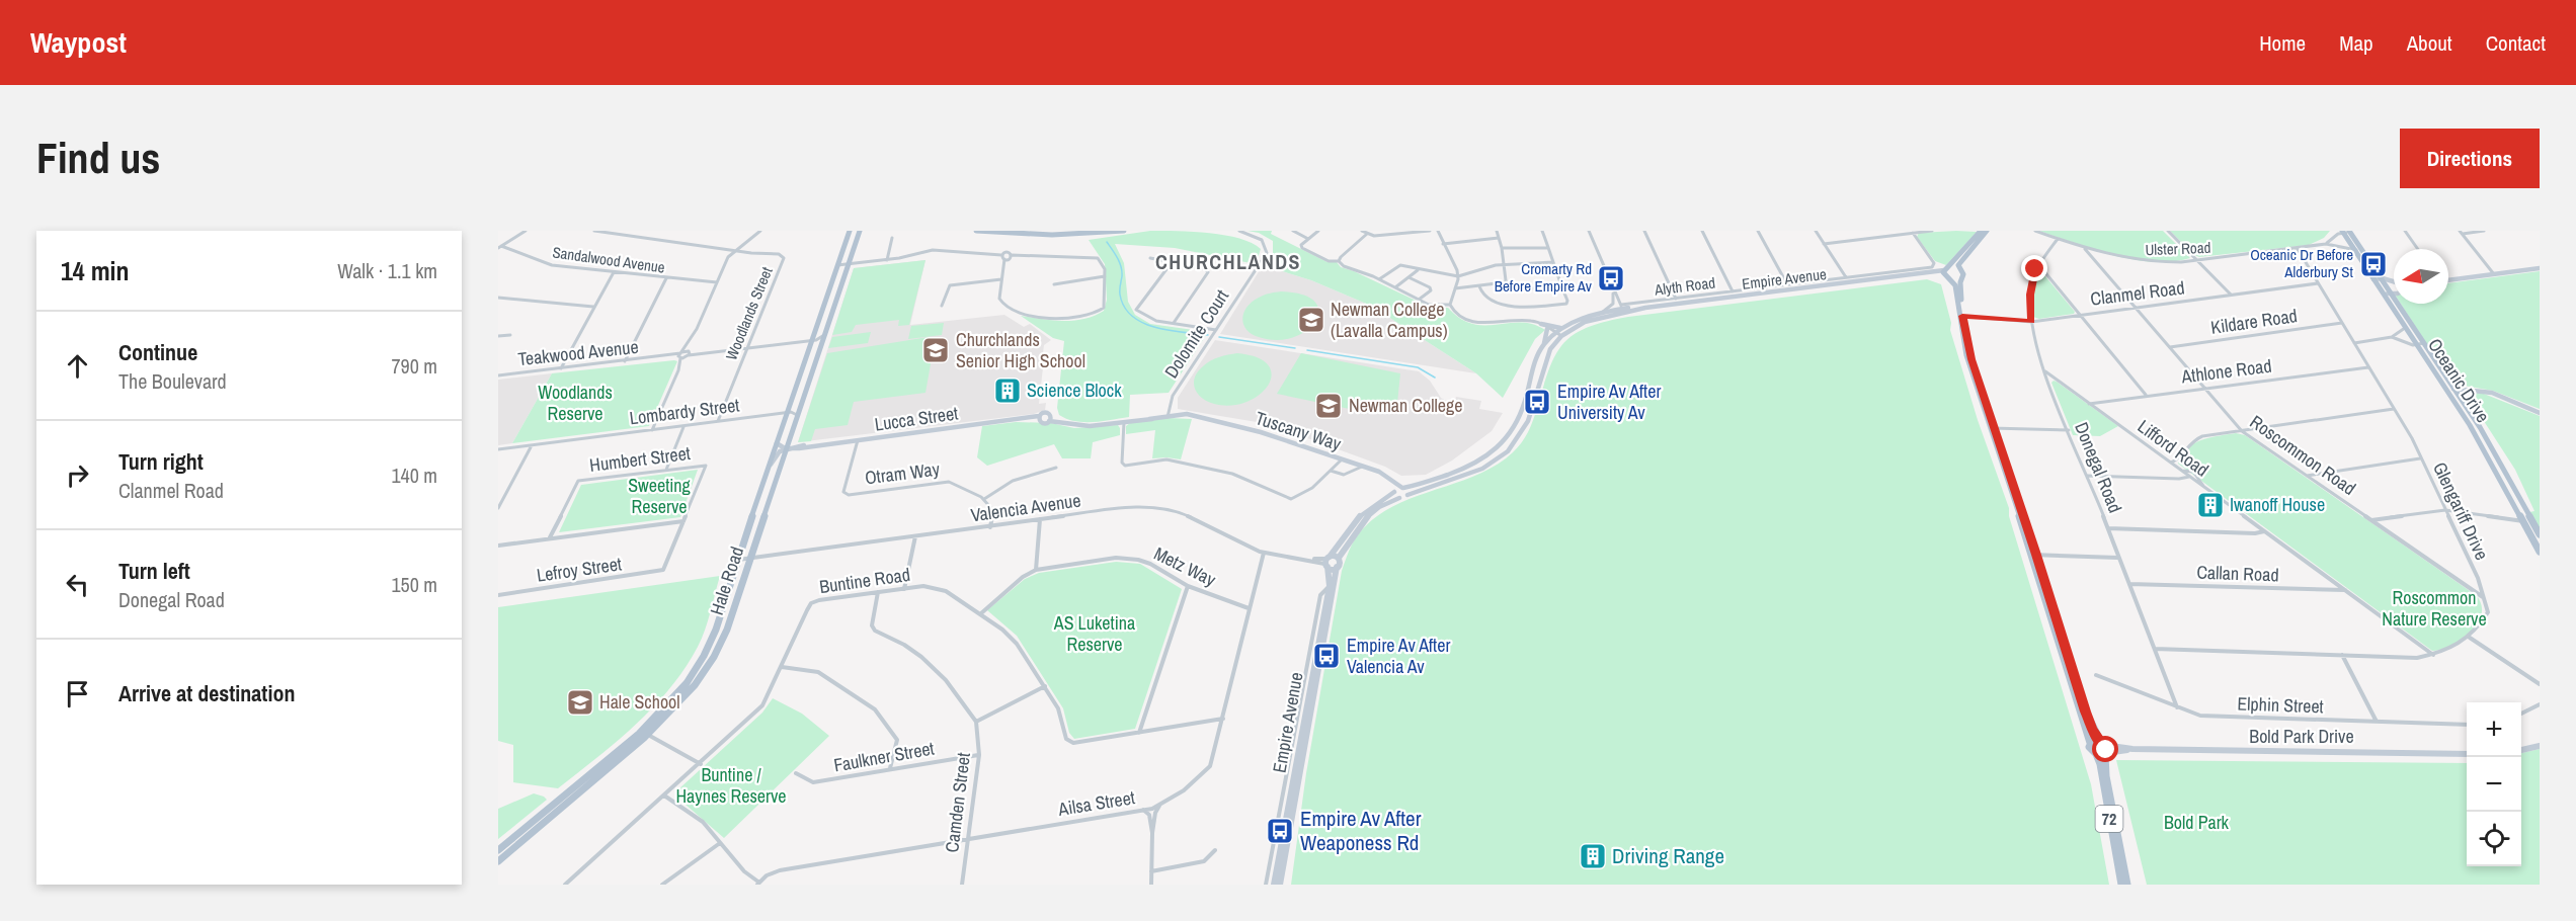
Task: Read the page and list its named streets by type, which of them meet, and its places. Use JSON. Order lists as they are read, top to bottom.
{
  "streets": {
    "main road": [
      "Empire Avenue",
      "Oceanic Drive",
      "Lucca Street",
      "Tuscany Way",
      "Hale Road",
      "Bold Park Drive",
      "72"
    ],
    "street": [
      "Ulster Road",
      "Sandalwood Avenue",
      "Alyth Road",
      "Clanmel Road",
      "Woodlands Street",
      "Kildare Road",
      "Dolomite Court",
      "Teakwood Avenue",
      "Athlone Road",
      "Lombardy Street",
      "Lifford Road",
      "Roscommon Road",
      "Humbert Street",
      "Donegal Road",
      "Otram Way",
      "Valencia Avenue",
      "Glengariff Drive",
      "Metz Way",
      "Lefroy Street",
      "Callan Road",
      "Buntine Road",
      "Elphin Street",
      "Faulkner Street",
      "Camden Street",
      "Ailsa Street"
    ]
  },
  "crossings": [
    ["Ulster Road", "Oceanic Drive"],
    ["Ulster Road", "Roscommon Road"],
    ["Ulster Road", "Donegal Road"],
    ["Ulster Road", "Glengariff Drive"],
    ["Empire Avenue", "Alyth Road"],
    ["Empire Avenue", "Tuscany Way"],
    ["Empire Avenue", "Valencia Avenue"],
    ["Empire Avenue", "72"],
    ["Clanmel Road", "Roscommon Road"],
    ["Clanmel Road", "Donegal Road"],
    ["Clanmel Road", "Glengariff Drive"],
    ["Clanmel Road", "72"],
    ["Woodlands Street", "Lombardy Street"],
    ["Kildare Road", "Roscommon Road"],
    ["Kildare Road", "Glengariff Drive"],
    ["Dolomite Court", "Tuscany Way"],
    ["Athlone Road", "Lifford Road"],
    ["Athlone Road", "Roscommon Road"],
    ["Athlone Road", "Glengariff Drive"],
    ["Lombardy Street", "Hale Road"],
    ["Lucca Street", "Tuscany Way"],
    ["Lucca Street", "Otram Way"],
    ["Lucca Street", "Hale Road"],
    ["Lifford Road", "Donegal Road"],
    ["Lifford Road", "Callan Road"],
    ["Roscommon Road", "Glengariff Drive"],
    ["Humbert Street", "Lefroy Street"],
    ["Donegal Road", "Callan Road"],
    ["Donegal Road", "Elphin Street"],
    ["Valencia Avenue", "Hale Road"],
    ["Valencia Avenue", "Ailsa Street"],
    ["Metz Way", "Ailsa Street"],
    ["Buntine Road", "Ailsa Street"],
    ["Bold Park Drive", "72"],
    ["Faulkner Street", "Camden Street"],
    ["Camden Street", "Ailsa Street"]
  ],
  "districts": ["CHURCHLANDS"],
  "parks": [
    "Woodlands Reserve",
    "Sweeting Reserve",
    "Roscommon Nature Reserve",
    "AS Luketina Reserve",
    "Buntine / Haynes Reserve",
    "Bold Park"
  ],
  "places": {
    "bus stop": [
      "Oceanic Dr Before Alderbury St",
      "Cromarty Rd Before Empire Av",
      "Empire Av After University Av",
      "Empire Av After Valencia Av",
      "Empire Av After Weaponess Rd"
    ],
    "school or university": [
      "Newman College (Lavalla Campus)",
      "Churchlands Senior High School",
      "Newman College",
      "Hale School"
    ],
    "building": ["Science Block", "Iwanoff House", "Driving Range"]
  },
  "north": "left",
  "page": {
    "header": "Waypost",
    "nav": [
      "Home",
      "Map",
      "About",
      "Contact"
    ],
    "buttons": "Directions",
    "title": "Find us",
    "heading": ["14 min", "Walk · 1.1 km"],
    "list": [
      ["Continue", "The Boulevard", "790 m"],
      ["Turn right", "Clanmel Road", "140 m"],
      ["Turn left", "Donegal Road", "150 m"],
      "Arrive at destination"
    ],
    "map_buttons": ["+", "−"]
  }
}
